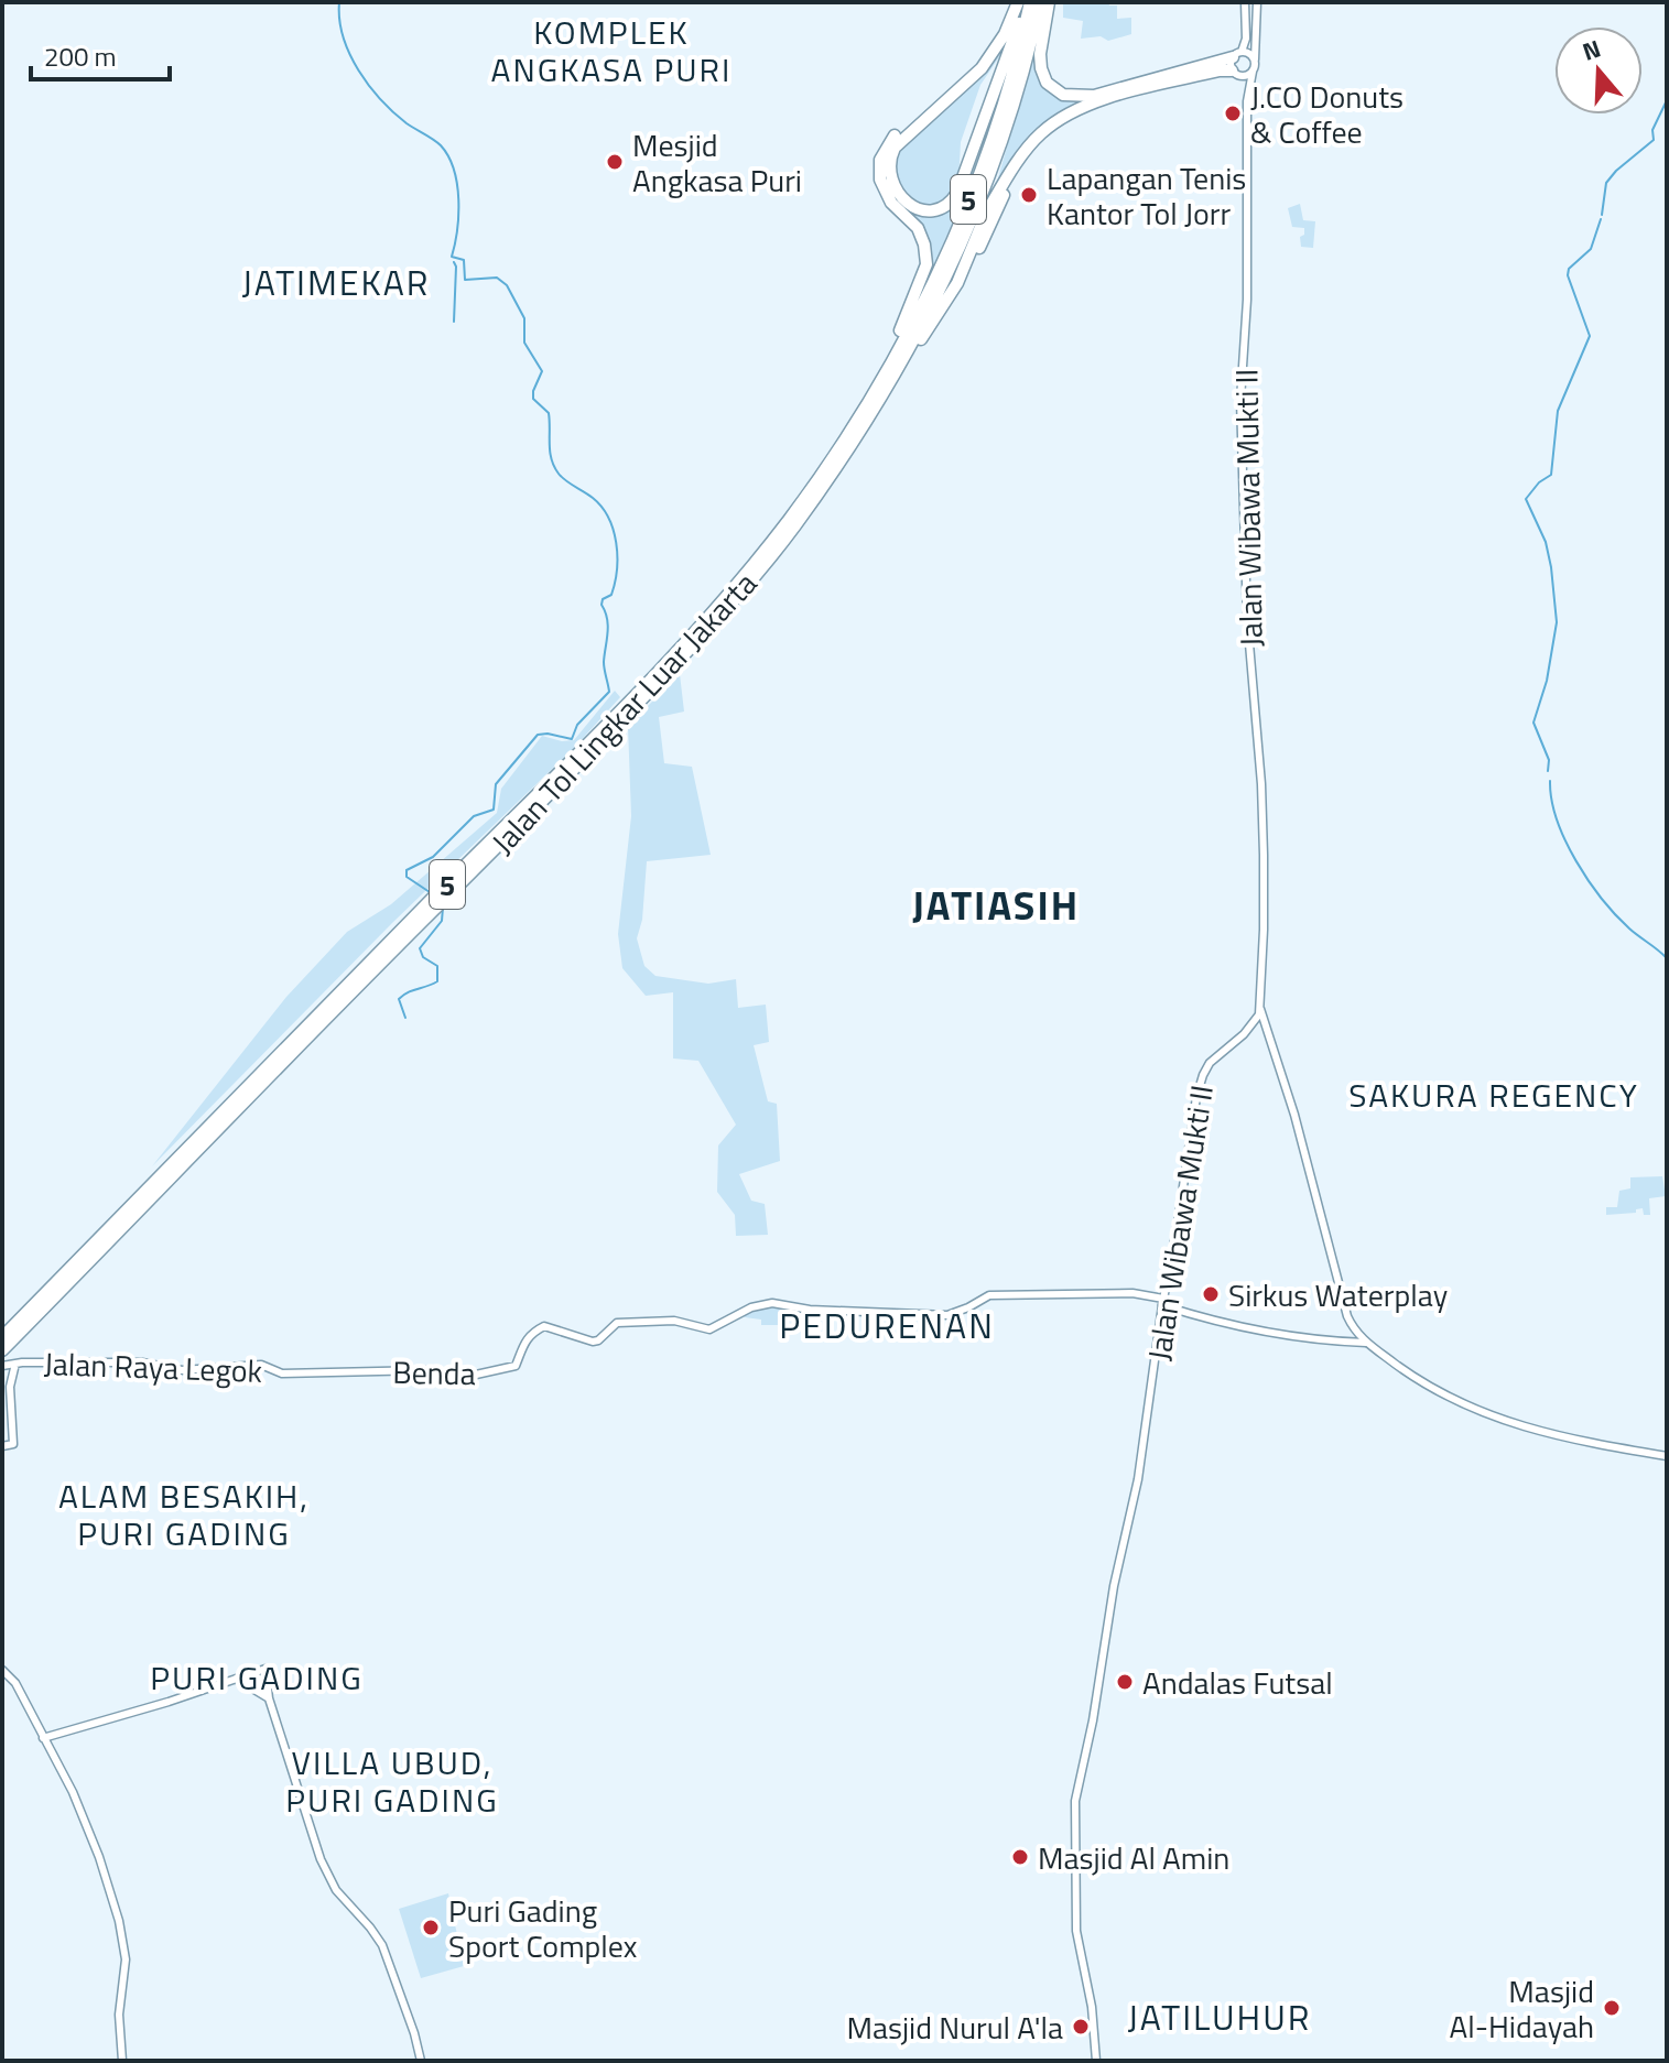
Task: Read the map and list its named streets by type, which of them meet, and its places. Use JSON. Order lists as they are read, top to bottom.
{
  "streets": {
    "highway": ["5", "Jalan Tol Lingkar Luar Jakarta"],
    "main road": ["Jalan Wibawa Mukti II", "Jalan Raya Legok", "Benda"]
  },
  "crossings": [
    ["Jalan Wibawa Mukti II", "Benda"],
    ["Jalan Raya Legok", "Benda"]
  ],
  "districts": [
    "KOMPLEK ANGKASA PURI",
    "JATIMEKAR",
    "JATIASIH",
    "SAKURA REGENCY",
    "PEDURENAN",
    "ALAM BESAKIH, PURI GADING",
    "PURI GADING",
    "VILLA UBUD, PURI GADING",
    "JATILUHUR"
  ],
  "places": [
    "J.CO Donuts & Coffee",
    "Mesjid Angkasa Puri",
    "Lapangan Tenis Kantor Tol Jorr",
    "Sirkus Waterplay",
    "Andalas Futsal",
    "Masjid Al Amin",
    "Puri Gading Sport Complex",
    "Masjid Al-Hidayah",
    "Masjid Nurul A'la"
  ],
  "scale_bar": "200 m",
  "north": "top"
}
